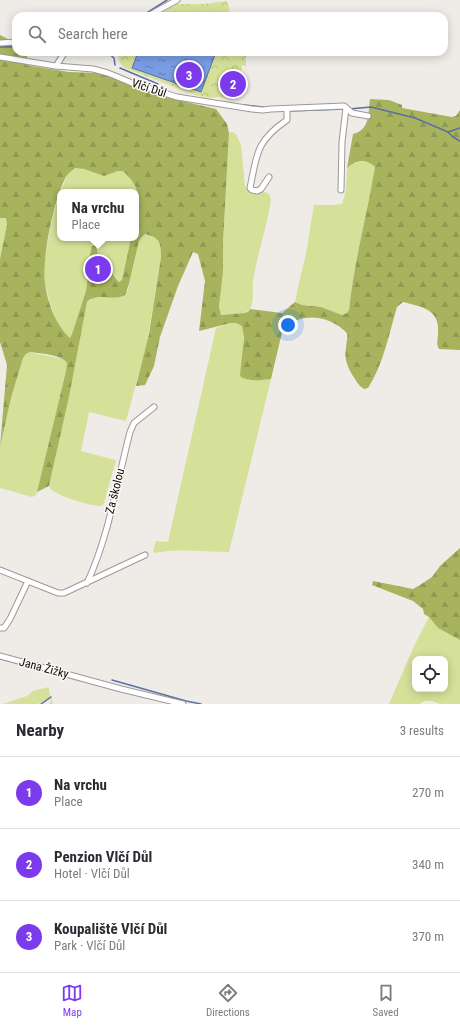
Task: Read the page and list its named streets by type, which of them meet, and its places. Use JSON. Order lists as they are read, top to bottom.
{
  "streets": {
    "street": ["Vlčí Důl", "Za školou", "Jana Žižky"]
  },
  "page": {
    "search": "Search here",
    "pins": ["3", "2", "1"],
    "popup": ["Na vrchu", "Place"],
    "heading": ["Nearby", "3 results"],
    "list": [
      {
        "mark": "1",
        "name": "Na vrchu",
        "note": "Place",
        "value": "270 m"
      },
      {
        "mark": "2",
        "name": "Penzion Vlčí Důl",
        "note": "Hotel · Vlčí Důl",
        "value": "340 m"
      },
      {
        "mark": "3",
        "name": "Koupaliště Vlčí Důl",
        "note": "Park · Vlčí Důl",
        "value": "370 m"
      }
    ],
    "nav": ["Map", "Directions", "Saved"]
  }
}
